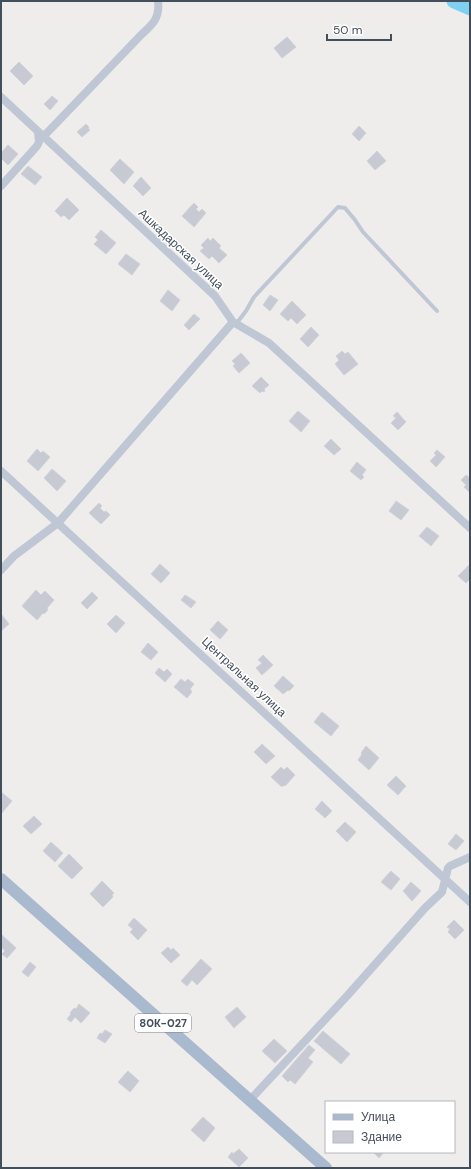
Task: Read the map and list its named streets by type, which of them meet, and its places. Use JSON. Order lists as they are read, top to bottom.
{
  "streets": {
    "main road": ["80К-027"],
    "street": ["Ашкадарская улица", "Центральная улица"]
  },
  "legend": ["Улица", "Здание"],
  "scale_bar": "50 m"
}
